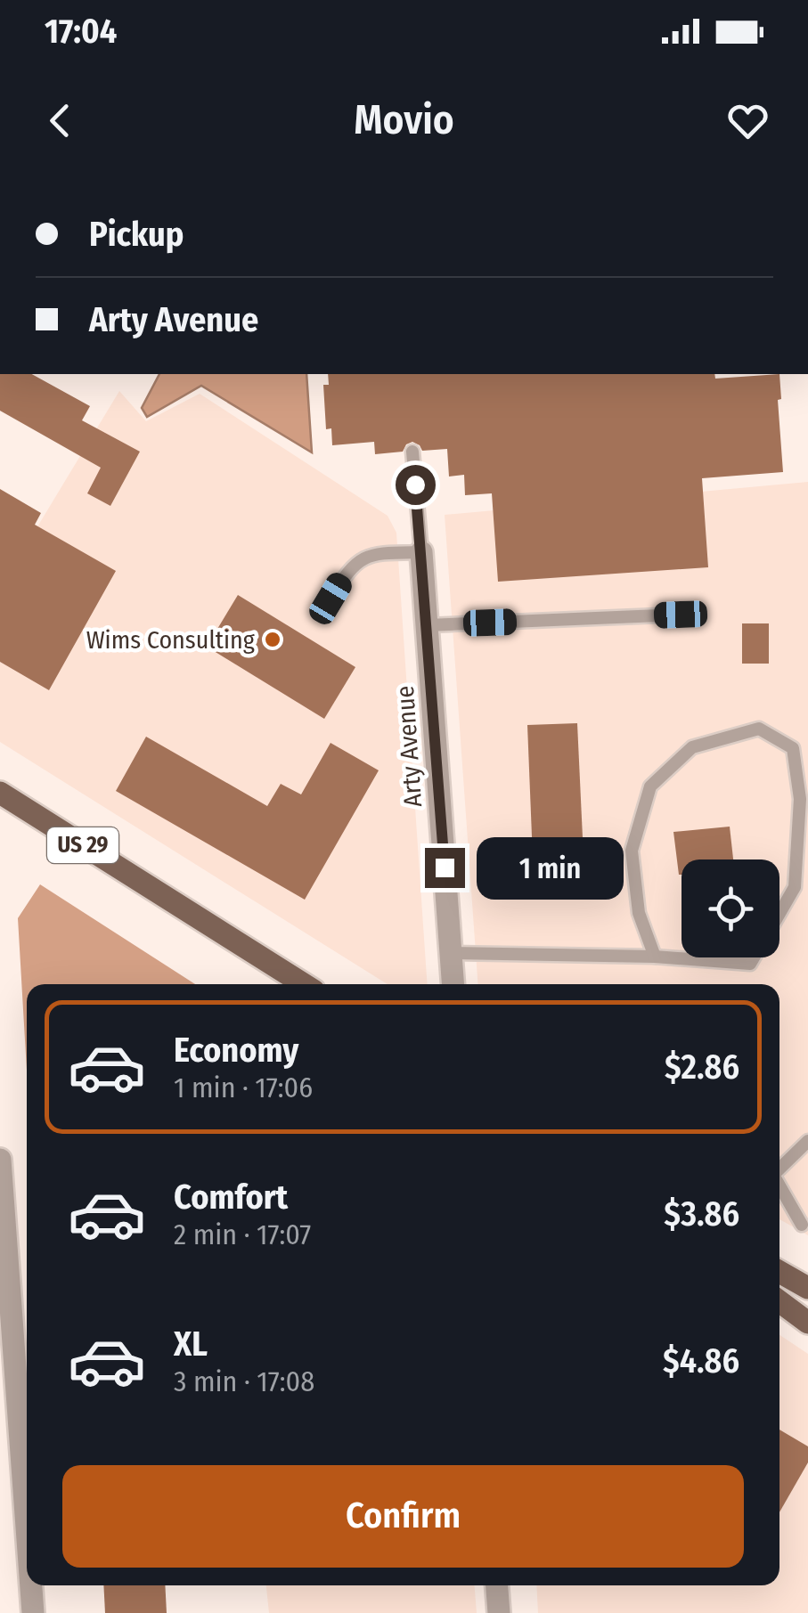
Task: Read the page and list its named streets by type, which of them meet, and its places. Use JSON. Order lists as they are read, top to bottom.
{
  "streets": {
    "main road": ["US 29"],
    "street": ["Arty Avenue"]
  },
  "places": ["Wims Consulting"],
  "page": {
    "status": "17:04",
    "header": "Movio",
    "banner": ["Pickup", "Arty Avenue"],
    "bubble": "1 min",
    "list": [
      {
        "name": "Economy",
        "note": "1 min · 17:06",
        "value": "$2.86"
      },
      {
        "name": "Comfort",
        "note": "2 min · 17:07",
        "value": "$3.86"
      },
      {
        "name": "XL",
        "note": "3 min · 17:08",
        "value": "$4.86"
      }
    ],
    "buttons": "Confirm"
  }
}
